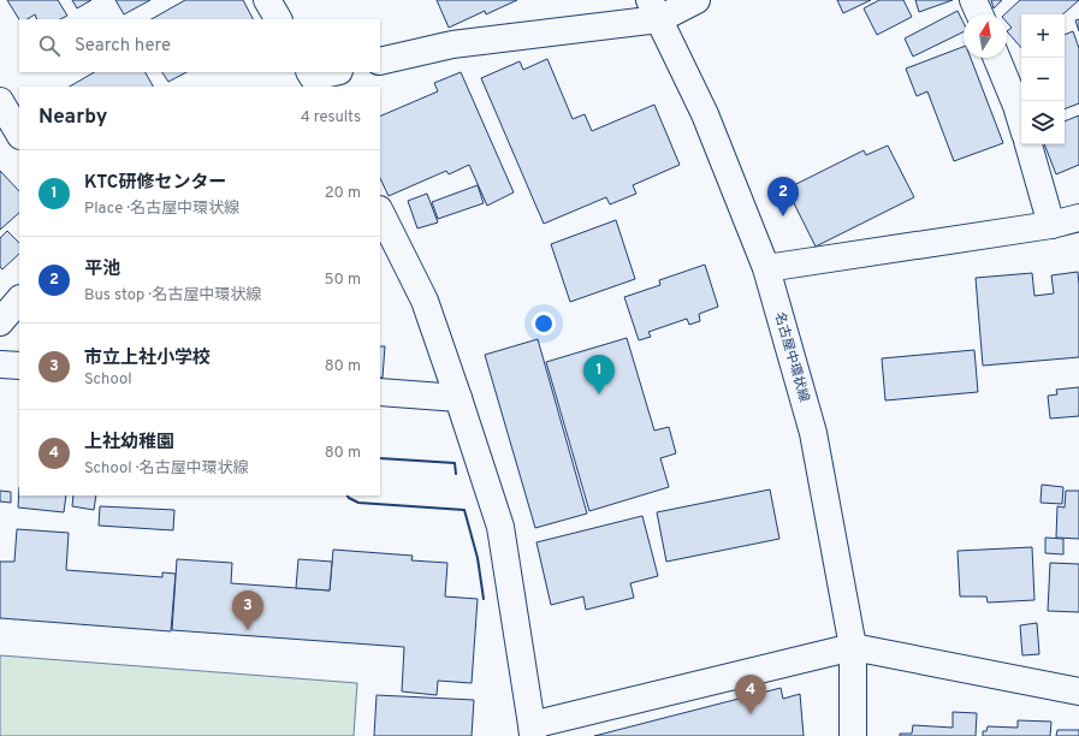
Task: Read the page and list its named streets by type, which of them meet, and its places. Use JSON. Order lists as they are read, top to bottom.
{
  "streets": {
    "street": ["名古屋中環状線"]
  },
  "north": "top",
  "page": {
    "map_buttons": ["+", "−"],
    "search": "Search here",
    "heading": ["Nearby", "4 results"],
    "list": [
      {
        "mark": "1",
        "name": "KTC研修センター",
        "note": "Place · 名古屋中環状線",
        "value": "20 m"
      },
      {
        "mark": "2",
        "name": "平池",
        "note": "Bus stop · 名古屋中環状線",
        "value": "50 m"
      },
      {
        "mark": "3",
        "name": "市立上社小学校",
        "note": "School",
        "value": "80 m"
      },
      {
        "mark": "4",
        "name": "上社幼稚園",
        "note": "School · 名古屋中環状線",
        "value": "80 m"
      }
    ],
    "pins": [
      "2",
      "1",
      "3",
      "4"
    ]
  }
}
